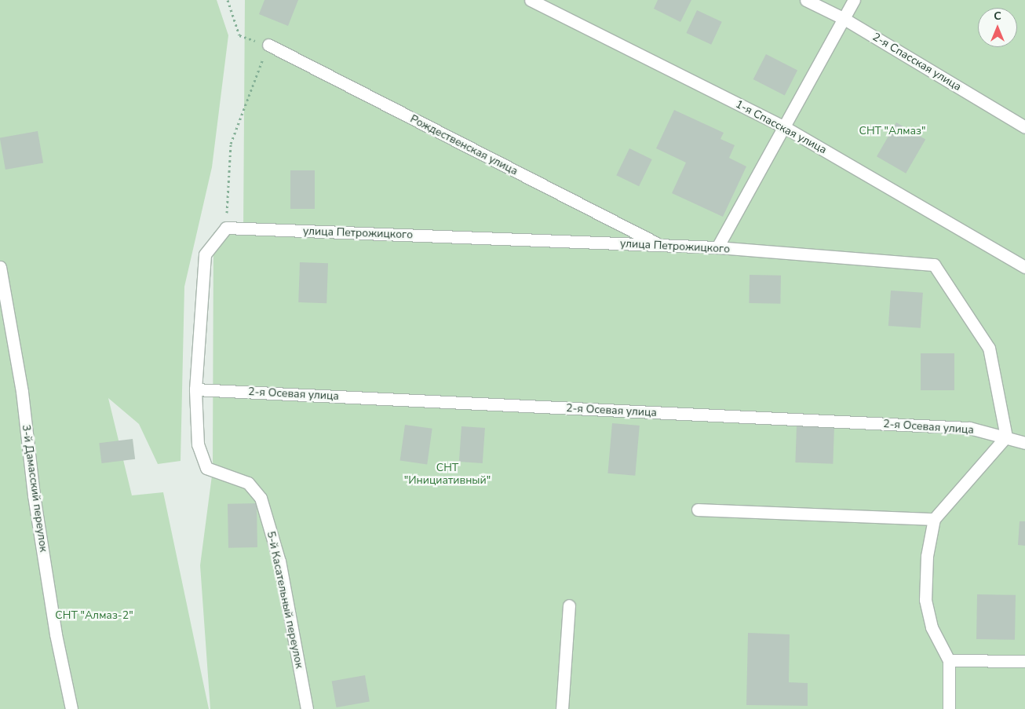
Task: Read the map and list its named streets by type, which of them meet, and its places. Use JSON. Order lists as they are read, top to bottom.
{
  "streets": {
    "street": [
      "2-я Спасская улица",
      "1-я Спасская улица",
      "Рождественская улица",
      "улица Петрожицкого",
      "2-я Осевая улица",
      "3-й Дамасский переулок",
      "5-й Касательный переулок"
    ]
  },
  "crossings": [
    ["Рождественская улица", "улица Петрожицкого"],
    ["улица Петрожицкого", "2-я Осевая улица"],
    ["улица Петрожицкого", "5-й Касательный переулок"],
    ["2-я Осевая улица", "5-й Касательный переулок"]
  ],
  "parks": ["СНТ \"Алмаз\"", "СНТ \"Инициативный\"", "СНТ \"Алмаз-2\""],
  "north": "top"
}
